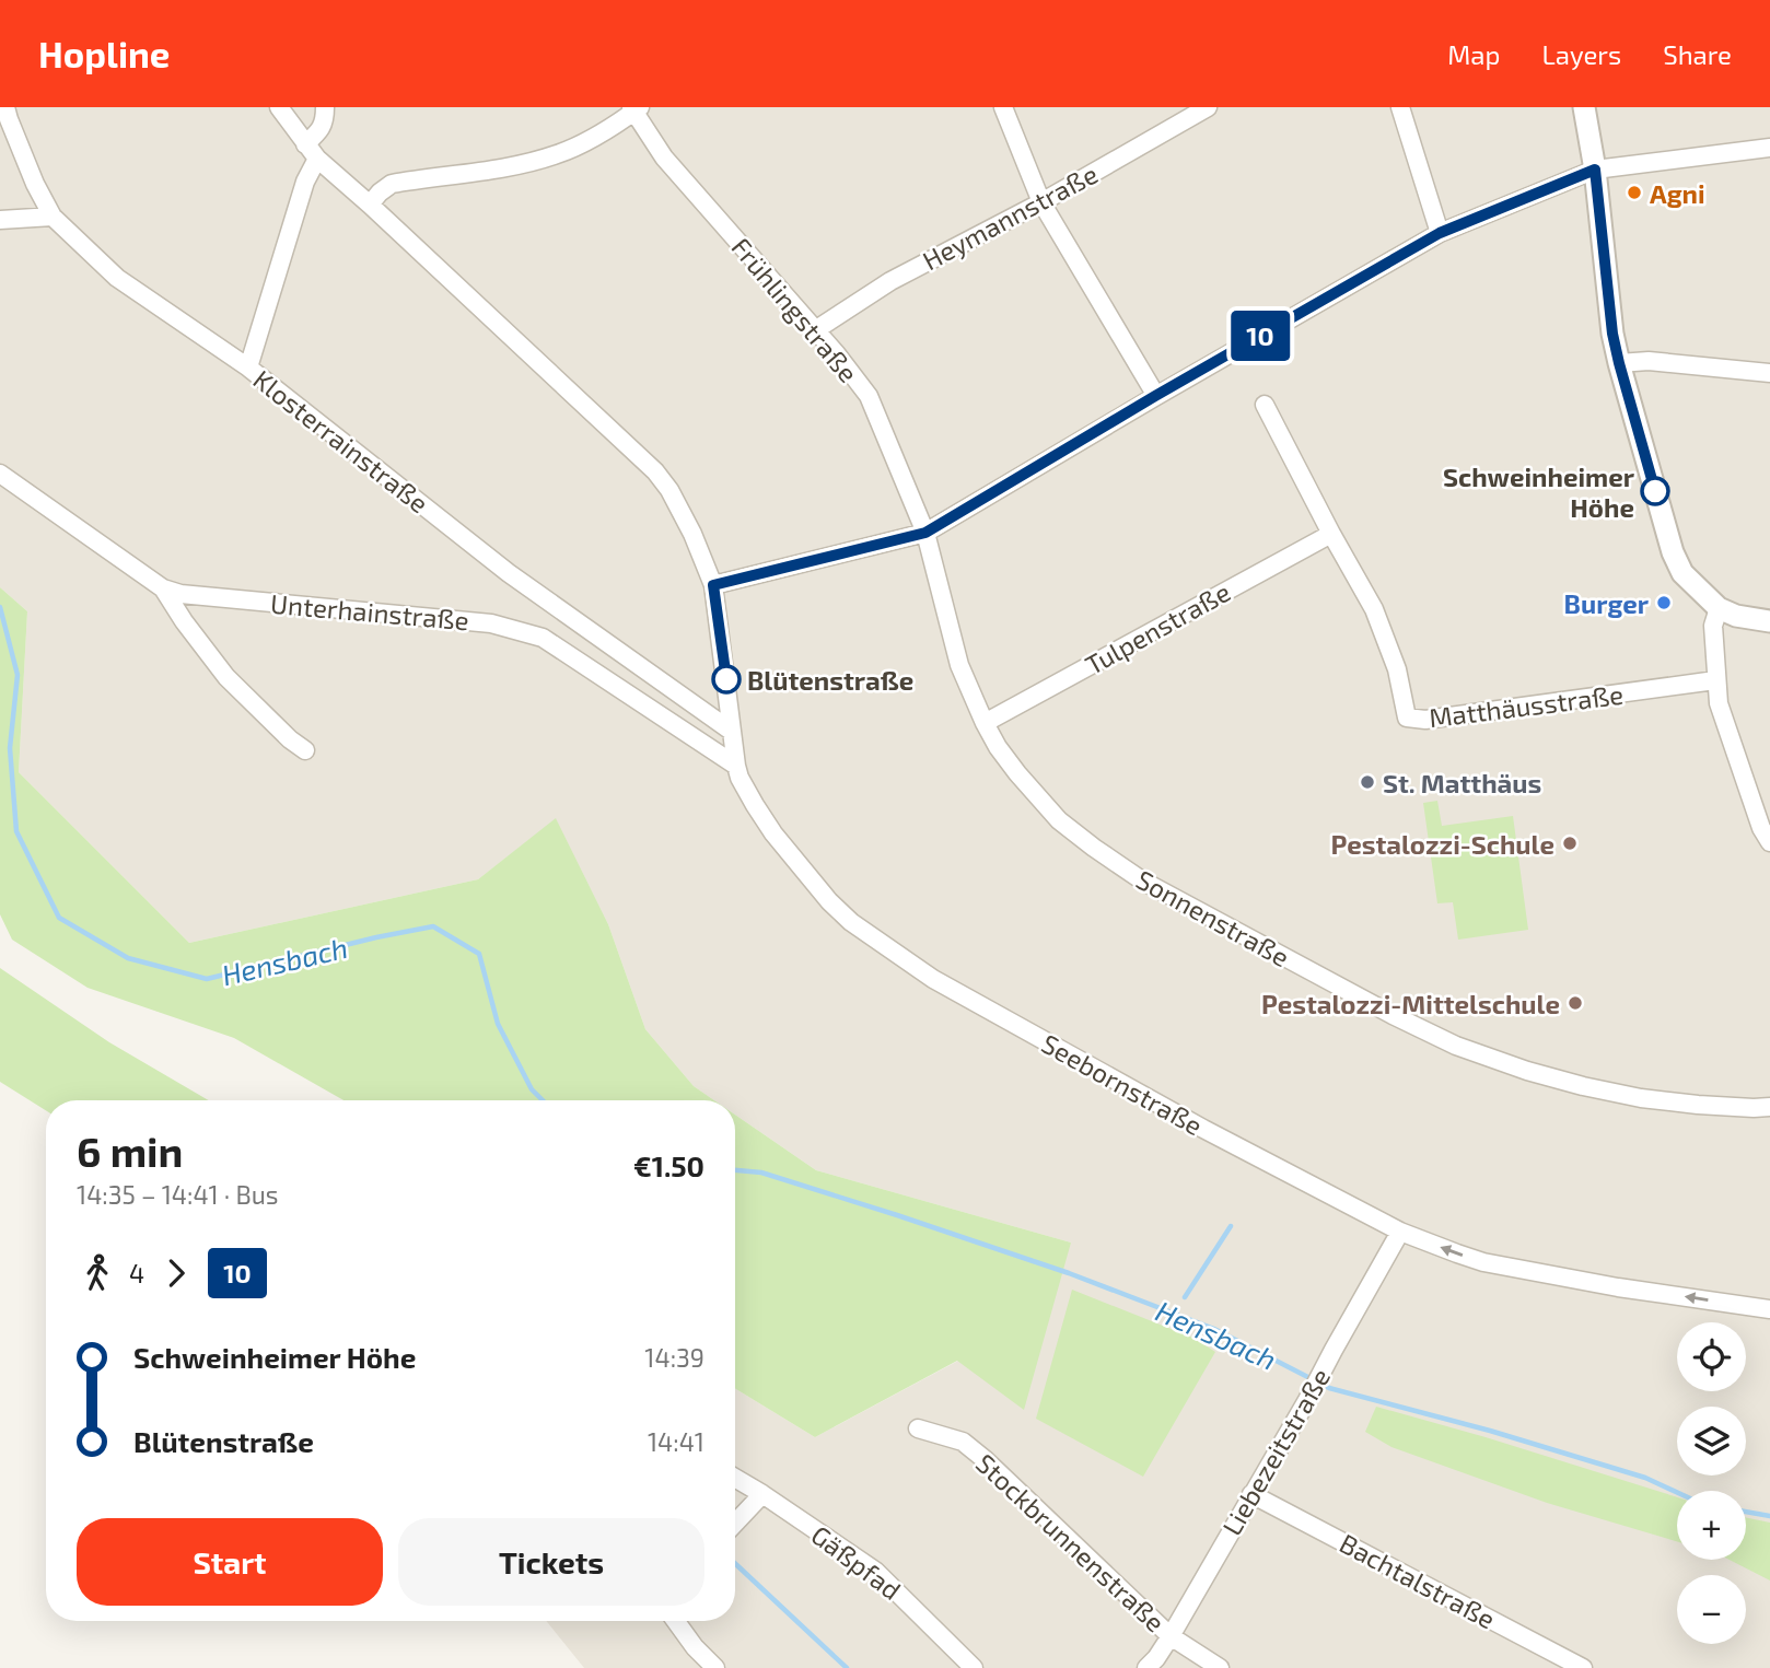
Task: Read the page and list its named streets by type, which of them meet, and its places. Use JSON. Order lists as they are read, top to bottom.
{
  "streets": {
    "street": [
      "Heymannstraße",
      "Frühlingstraße",
      "Klosterrainstraße",
      "Unterhainstraße",
      "Tulpenstraße",
      "Matthäusstraße",
      "Sonnenstraße",
      "Seebornstraße",
      "Liebezeitstraße",
      "Stockbrunnenstraße",
      "Gäßpfad",
      "Bachtalstraße"
    ]
  },
  "crossings": [
    ["Heymannstraße", "Frühlingstraße"],
    ["Frühlingstraße", "Sonnenstraße"],
    ["Klosterrainstraße", "Seebornstraße"],
    ["Unterhainstraße", "Seebornstraße"],
    ["Tulpenstraße", "Matthäusstraße"],
    ["Tulpenstraße", "Sonnenstraße"],
    ["Seebornstraße", "Liebezeitstraße"],
    ["Liebezeitstraße", "Stockbrunnenstraße"],
    ["Liebezeitstraße", "Bachtalstraße"]
  ],
  "water": ["Hensbach"],
  "places": [
    "Agni",
    "Schweinheimer Höhe",
    "Burger",
    "Blütenstraße",
    "St. Matthäus",
    "Pestalozzi-Schule",
    "Pestalozzi-Mittelschule"
  ],
  "lines": ["bus line 10"],
  "page": {
    "header": "Hopline",
    "nav": ["Map", "Layers", "Share"],
    "on_map": "10",
    "heading": ["6 min", "14:35 – 14:41 · Bus", "€1.50"],
    "legs": ["4", "10"],
    "list": [
      {
        "name": "Schweinheimer Höhe",
        "value": "14:39"
      },
      {
        "name": "Blütenstraße",
        "value": "14:41"
      }
    ],
    "map_buttons": ["+", "−"],
    "buttons": ["Start", "Tickets"]
  }
}
